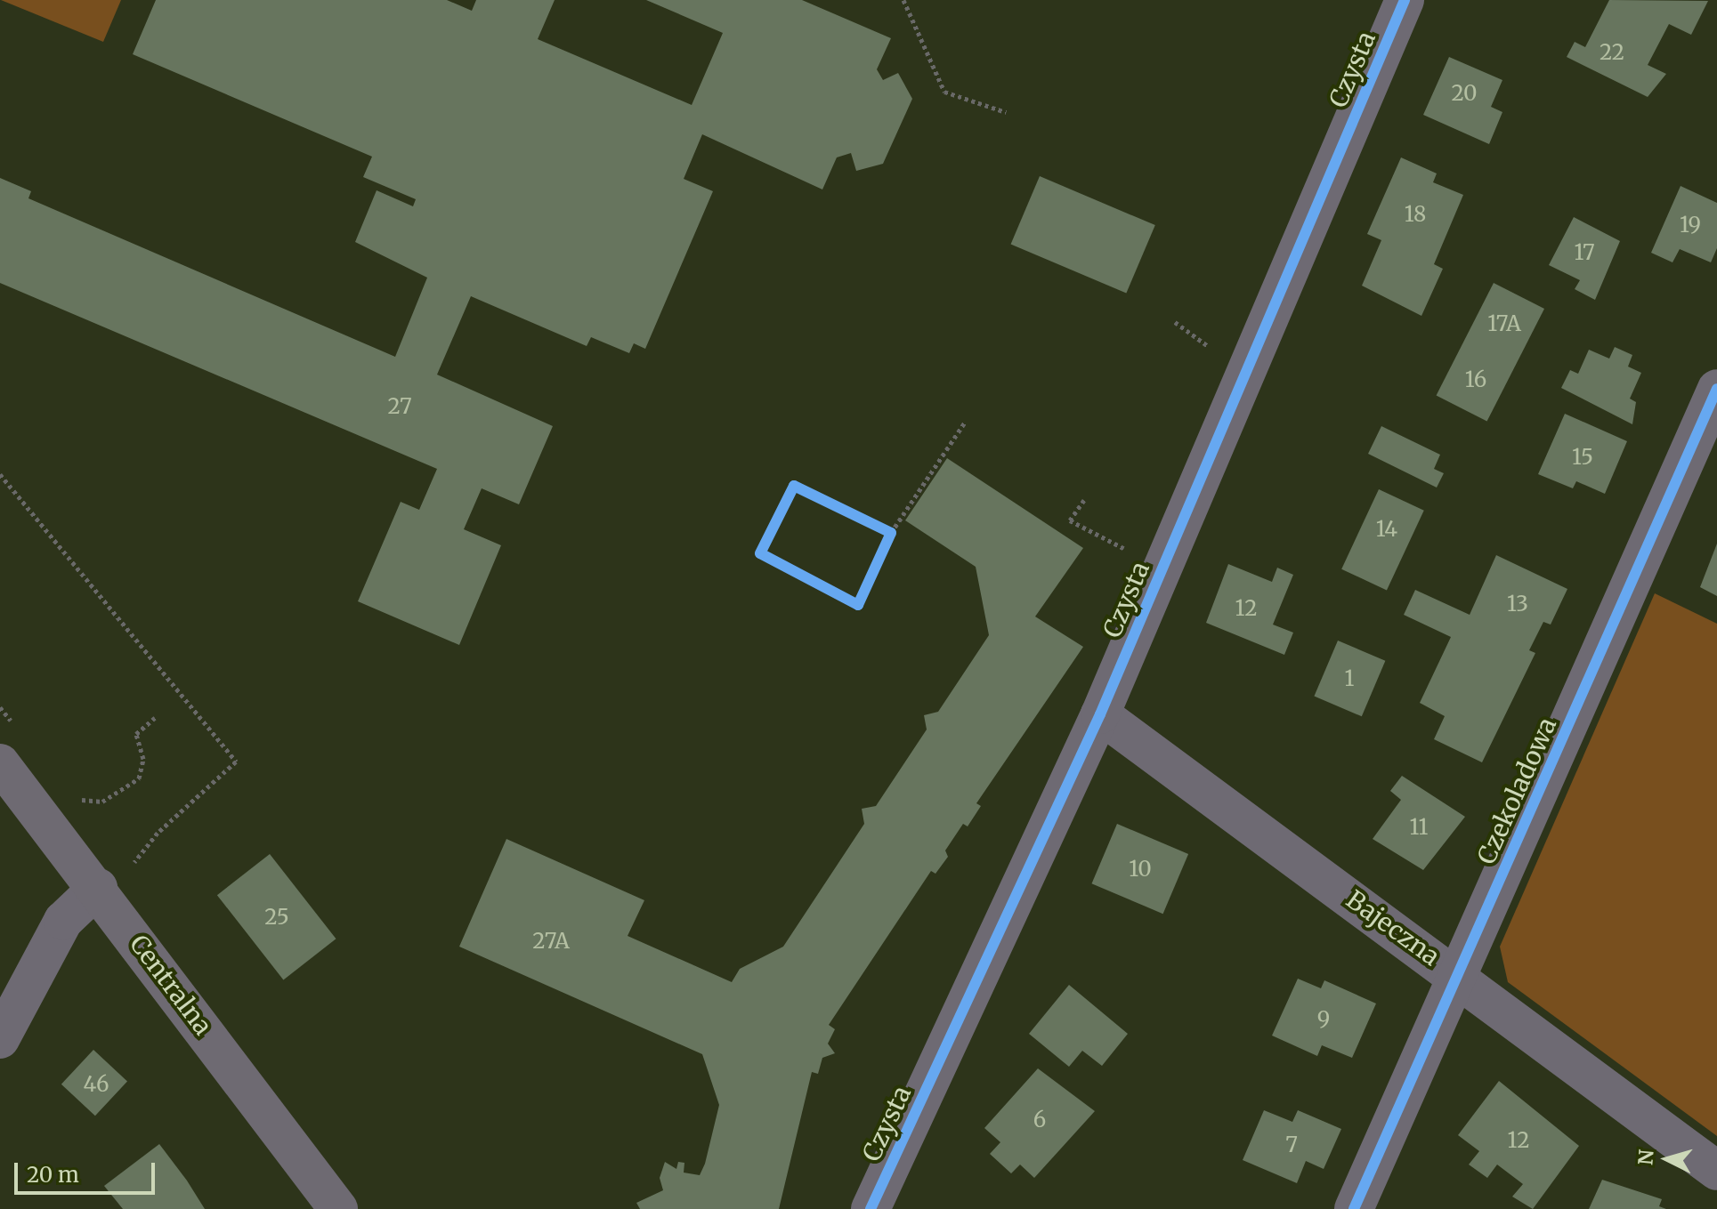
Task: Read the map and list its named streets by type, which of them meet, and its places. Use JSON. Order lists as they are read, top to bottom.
{
  "streets": {
    "street": [
      "Czysta",
      "Czekoladowa",
      "Bajeczna",
      "Centralna"
    ]
  },
  "crossings": [
    ["Czysta", "Bajeczna"],
    ["Czekoladowa", "Bajeczna"]
  ],
  "house_numbers": [
    "22",
    "20",
    "18",
    "19",
    "17",
    "17A",
    "16",
    "27",
    "15",
    "14",
    "13",
    "12",
    "1",
    "11",
    "10",
    "25",
    "27A",
    "9",
    "46",
    "6",
    "12",
    "7"
  ],
  "scale_bar": "20 m",
  "north": "left"
}
